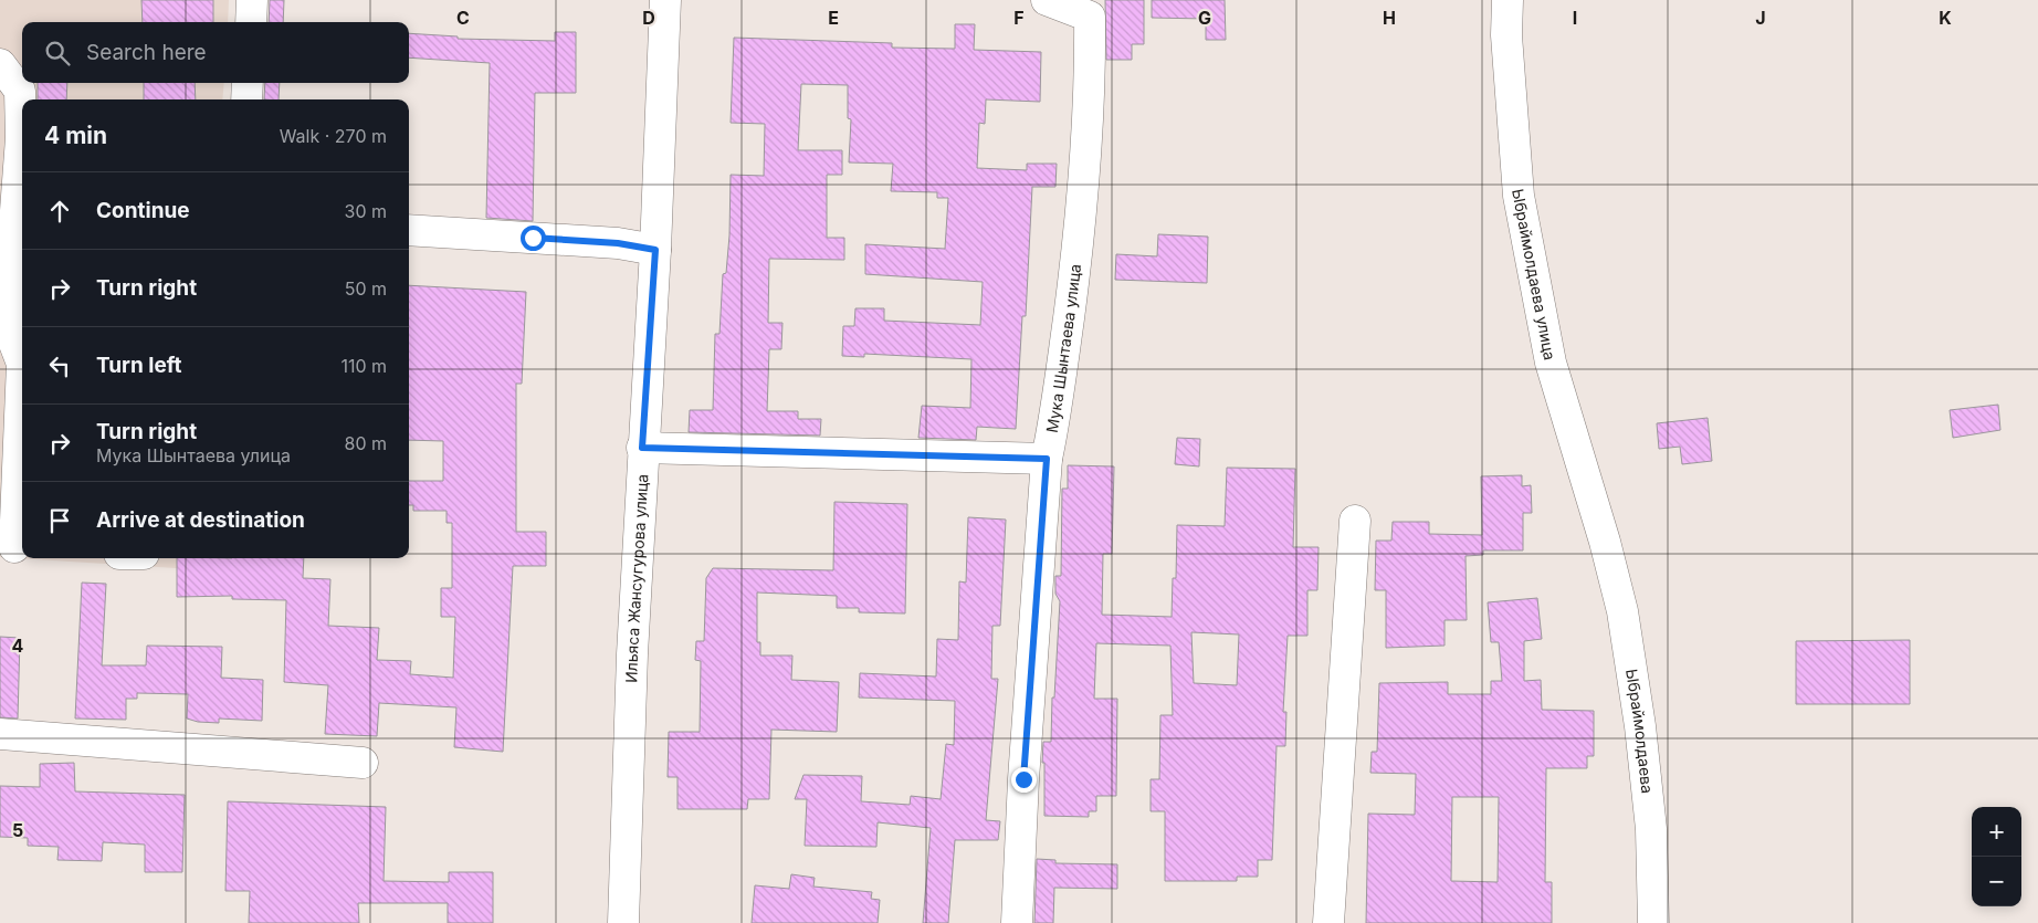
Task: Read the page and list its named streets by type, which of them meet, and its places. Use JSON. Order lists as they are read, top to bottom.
{
  "streets": {
    "street": [
      "Ыбраймолдаева улица",
      "Мука Шынтаева улица",
      "Ильяса Жансугурова улица",
      "Ыбраймолдаева"
    ]
  },
  "crossings": [
    ["Ыбраймолдаева улица", "Ыбраймолдаева"]
  ],
  "page": {
    "search": "Search here",
    "heading": ["4 min", "Walk · 270 m"],
    "list": [
      ["Continue", "30 m"],
      ["Turn right", "50 m"],
      ["Turn left", "110 m"],
      ["Turn right", "Мука Шынтаева улица", "80 m"],
      "Arrive at destination"
    ],
    "map_buttons": ["+", "−"]
  },
  "grid": {
    "columns": [
      "C",
      "D",
      "E",
      "F",
      "G",
      "H",
      "I",
      "J",
      "K"
    ],
    "rows": ["4", "5"]
  }
}
